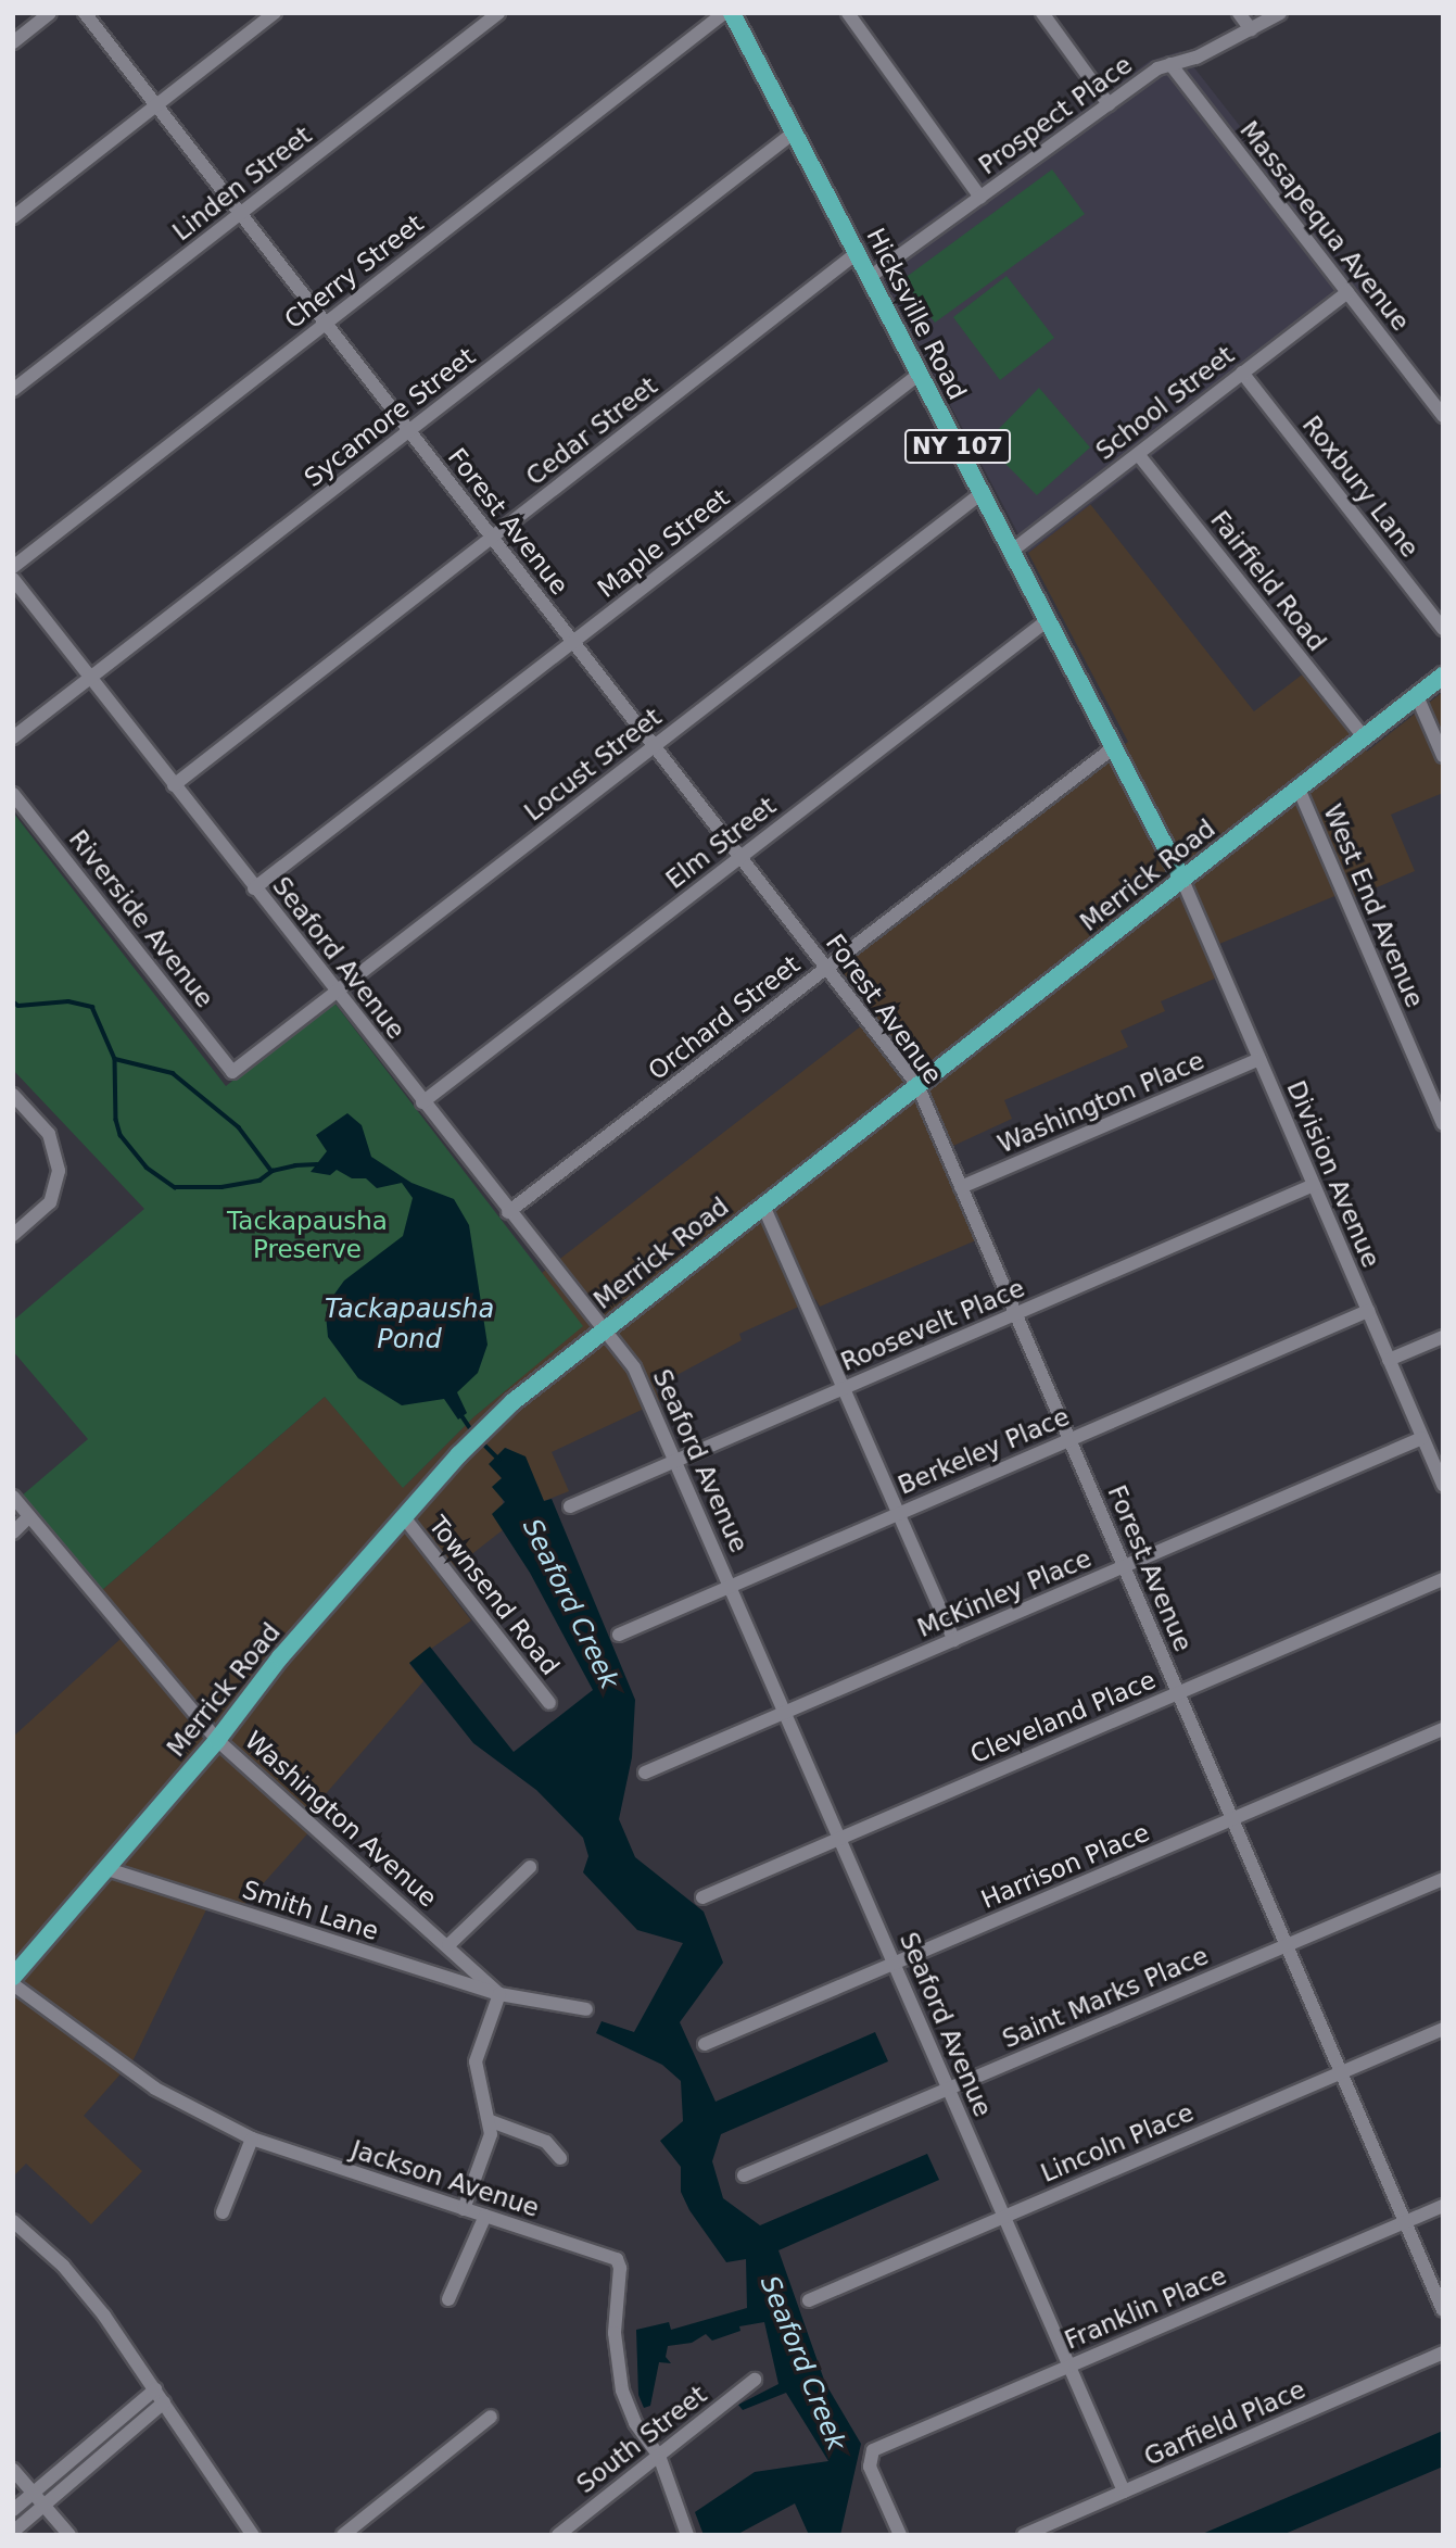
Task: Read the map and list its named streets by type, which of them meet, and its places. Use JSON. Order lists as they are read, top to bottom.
{
  "streets": {
    "main road": ["Hicksville Road", "NY 107", "Merrick Road"],
    "street": [
      "Prospect Place",
      "Linden Street",
      "Massapequa Avenue",
      "Cherry Street",
      "School Street",
      "Sycamore Street",
      "Cedar Street",
      "Roxbury Lane",
      "Forest Avenue",
      "Maple Street",
      "Fairfield Road",
      "Locust Street",
      "Elm Street",
      "West End Avenue",
      "Riverside Avenue",
      "Seaford Avenue",
      "Orchard Street",
      "Washington Place",
      "Division Avenue",
      "Roosevelt Place",
      "Berkeley Place",
      "McKinley Place",
      "Townsend Road",
      "Cleveland Place",
      "Washington Avenue",
      "Harrison Place",
      "Smith Lane",
      "Saint Marks Place",
      "Lincoln Place",
      "Jackson Avenue",
      "Franklin Place",
      "Garfield Place",
      "South Street"
    ]
  },
  "crossings": [
    ["Prospect Place", "Massapequa Avenue"],
    ["Prospect Place", "Hicksville Road"],
    ["Linden Street", "Forest Avenue"],
    ["Massapequa Avenue", "School Street"],
    ["Cherry Street", "Forest Avenue"],
    ["Hicksville Road", "School Street"],
    ["Hicksville Road", "Sycamore Street"],
    ["Hicksville Road", "Cedar Street"],
    ["Hicksville Road", "Maple Street"],
    ["Hicksville Road", "Locust Street"],
    ["Hicksville Road", "Elm Street"],
    ["Hicksville Road", "Merrick Road"],
    ["Hicksville Road", "Orchard Street"],
    ["Hicksville Road", "Division Avenue"],
    ["School Street", "Roxbury Lane"],
    ["School Street", "Fairfield Road"],
    ["Sycamore Street", "Forest Avenue"],
    ["Sycamore Street", "Seaford Avenue"],
    ["Cedar Street", "Forest Avenue"],
    ["Cedar Street", "Seaford Avenue"],
    ["Forest Avenue", "Maple Street"],
    ["Forest Avenue", "Locust Street"],
    ["Forest Avenue", "Elm Street"],
    ["Forest Avenue", "Merrick Road"],
    ["Forest Avenue", "Orchard Street"],
    ["Forest Avenue", "Washington Place"],
    ["Forest Avenue", "Roosevelt Place"],
    ["Forest Avenue", "Berkeley Place"],
    ["Forest Avenue", "McKinley Place"],
    ["Forest Avenue", "Cleveland Place"],
    ["Forest Avenue", "Harrison Place"],
    ["Forest Avenue", "Saint Marks Place"],
    ["Forest Avenue", "Lincoln Place"],
    ["Forest Avenue", "Franklin Place"],
    ["Maple Street", "Seaford Avenue"],
    ["Fairfield Road", "Merrick Road"],
    ["Locust Street", "Riverside Avenue"],
    ["Locust Street", "Seaford Avenue"],
    ["Elm Street", "Seaford Avenue"],
    ["Merrick Road", "West End Avenue"],
    ["Merrick Road", "Seaford Avenue"],
    ["Merrick Road", "Division Avenue"],
    ["Merrick Road", "Townsend Road"],
    ["Merrick Road", "Washington Avenue"],
    ["Merrick Road", "Smith Lane"],
    ["Seaford Avenue", "Orchard Street"],
    ["Seaford Avenue", "Roosevelt Place"],
    ["Seaford Avenue", "Berkeley Place"],
    ["Seaford Avenue", "McKinley Place"],
    ["Seaford Avenue", "Cleveland Place"],
    ["Seaford Avenue", "Harrison Place"],
    ["Seaford Avenue", "Saint Marks Place"],
    ["Seaford Avenue", "Lincoln Place"],
    ["Seaford Avenue", "Franklin Place"],
    ["Seaford Avenue", "Garfield Place"],
    ["Washington Place", "Division Avenue"],
    ["Division Avenue", "Roosevelt Place"],
    ["Division Avenue", "Berkeley Place"],
    ["Division Avenue", "McKinley Place"],
    ["Washington Avenue", "Smith Lane"],
    ["Jackson Avenue", "South Street"]
  ],
  "water": ["Tackapausha Pond", "Seaford Creek"],
  "parks": ["Tackapausha Preserve"]
}
